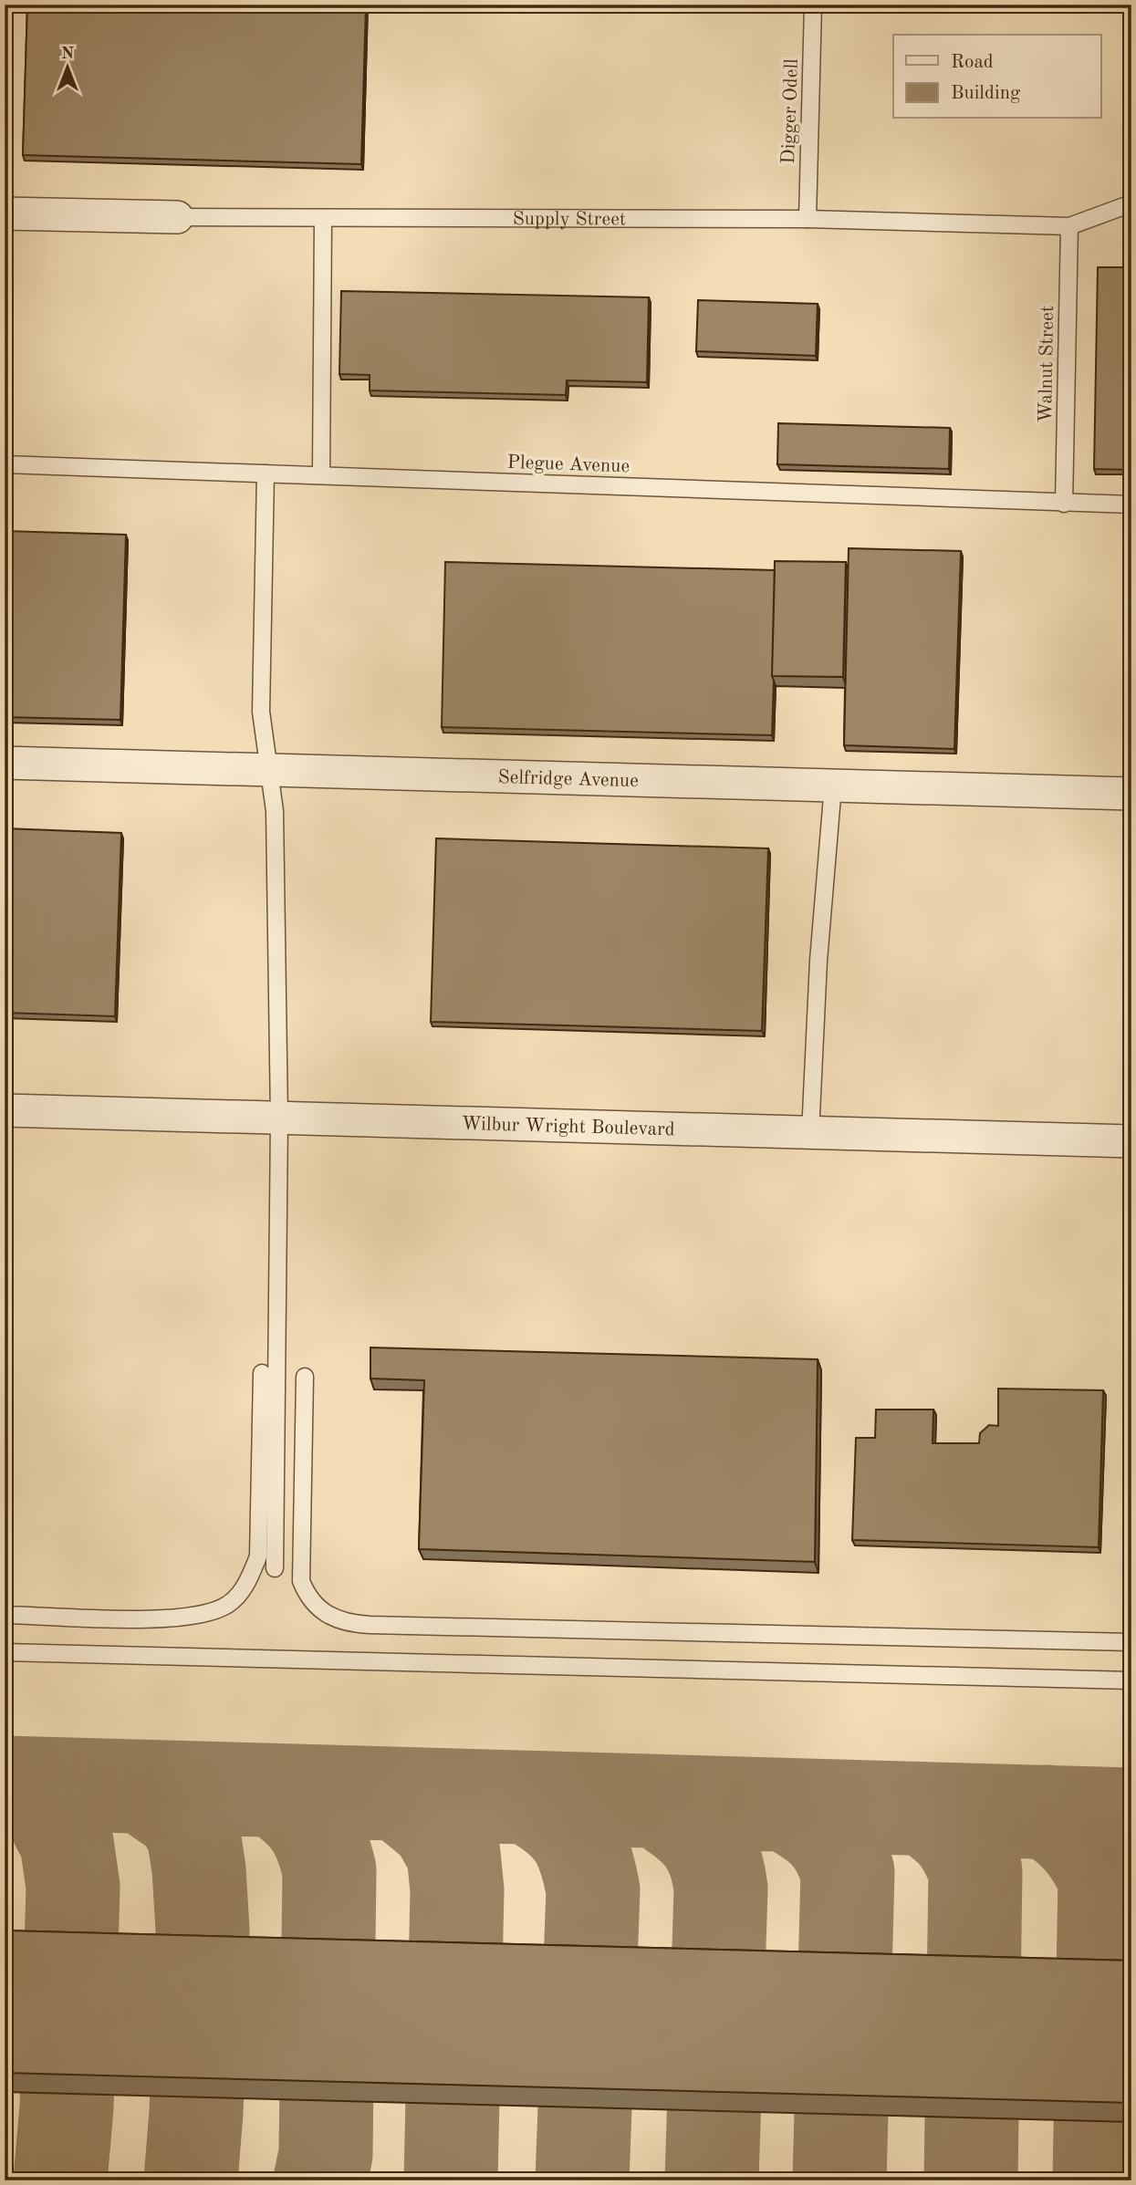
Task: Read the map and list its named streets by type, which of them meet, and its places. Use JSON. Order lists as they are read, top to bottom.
{
  "streets": {
    "street": ["Supply Street", "Selfridge Avenue", "Wilbur Wright Boulevard"],
    "lane": ["Digger Odell", "Walnut Street", "Plegue Avenue"]
  },
  "crossings": [
    ["Digger Odell", "Supply Street"],
    ["Supply Street", "Walnut Street"],
    ["Walnut Street", "Plegue Avenue"]
  ],
  "legend": ["Road", "Building"],
  "north": "top"
}
